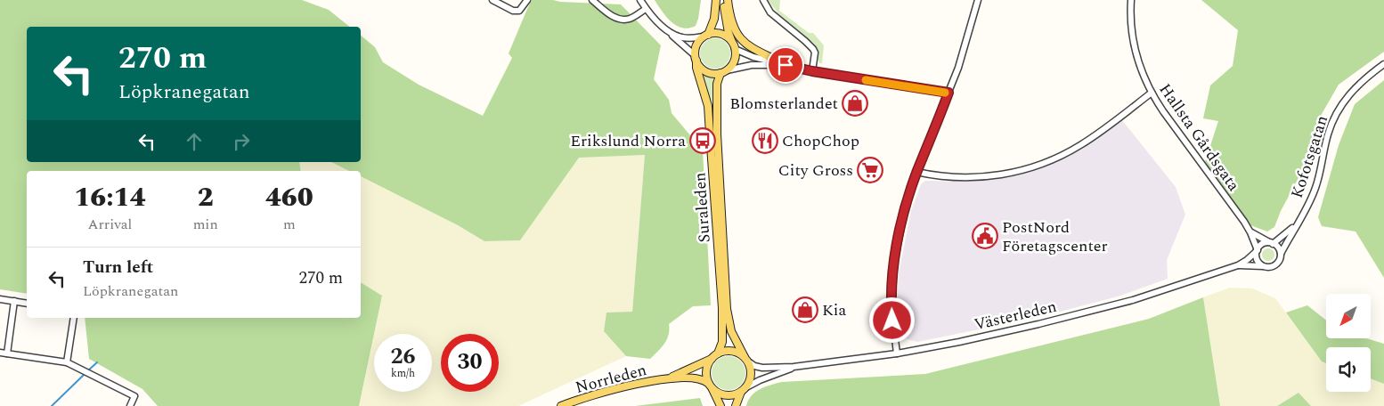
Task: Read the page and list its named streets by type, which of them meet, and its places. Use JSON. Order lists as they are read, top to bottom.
{
  "streets": {
    "main road": ["Suraleden", "Norrleden"],
    "street": ["Hallsta Gårdsgata", "Kofotsgatan", "Västerleden"]
  },
  "crossings": [
    ["Hallsta Gårdsgata", "Kofotsgatan"],
    ["Hallsta Gårdsgata", "Västerleden"],
    ["Kofotsgatan", "Västerleden"],
    ["Suraleden", "Västerleden"],
    ["Suraleden", "Norrleden"],
    ["Västerleden", "Norrleden"]
  ],
  "places": {
    "shop": ["Blomsterlandet", "Kia"],
    "bus stop": ["Erikslund Norra"],
    "restaurant": ["ChopChop"],
    "supermarket": ["City Gross"],
    "public building": ["PostNord Företagscenter"]
  },
  "north": "bottom left",
  "page": {
    "turn": ["270 m", "Löpkranegatan"],
    "eta": [
      "16:14",
      "Arrival",
      "2",
      "min",
      "460",
      "m"
    ],
    "list": [
      {
        "name": "Turn left",
        "note": "Löpkranegatan",
        "value": "270 m"
      }
    ],
    "speed": "26 km/h",
    "limit": "30"
  }
}
